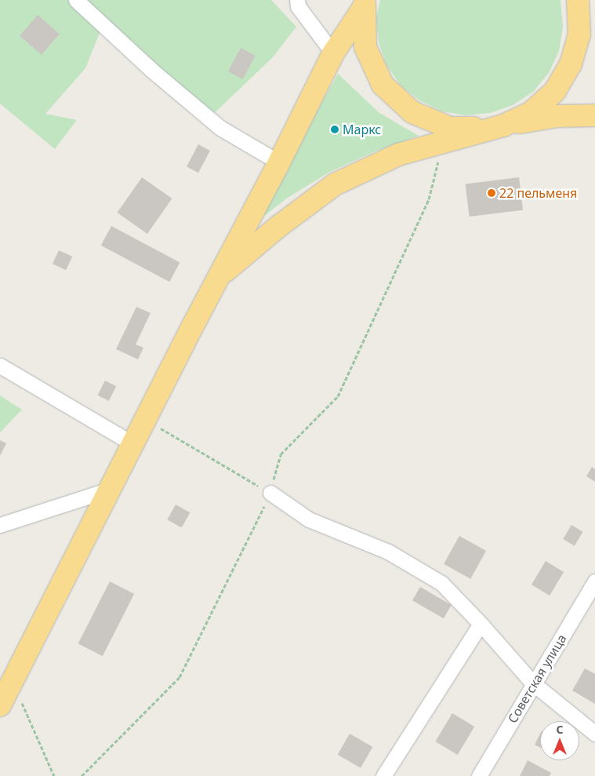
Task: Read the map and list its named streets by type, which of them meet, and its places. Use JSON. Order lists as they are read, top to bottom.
{
  "streets": {
    "street": ["Советская улица"]
  },
  "places": ["Маркс", "22 пельменя"],
  "north": "top"
}
